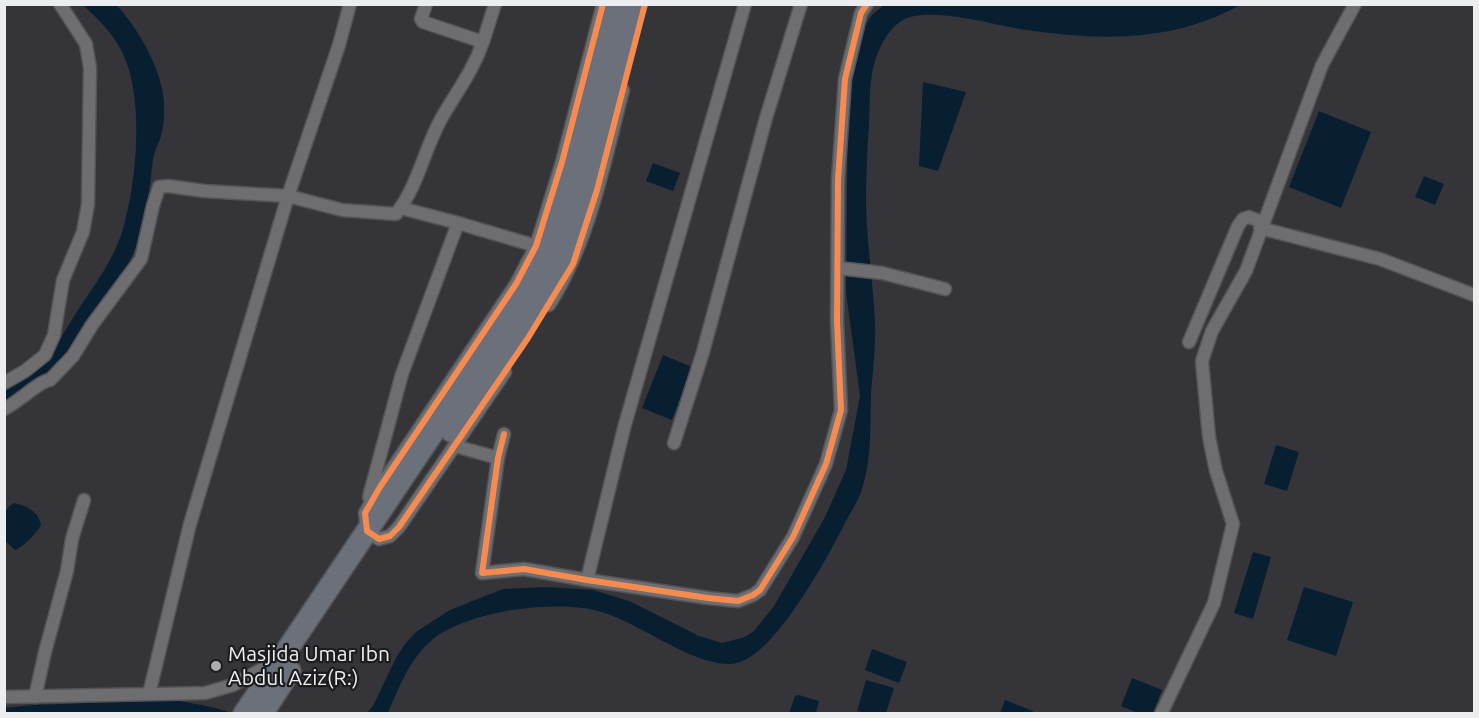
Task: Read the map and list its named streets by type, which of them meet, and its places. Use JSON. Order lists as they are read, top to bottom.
{
  "places": ["Masjida Umar Ibn Abdul Aziz(R:)"]
}
